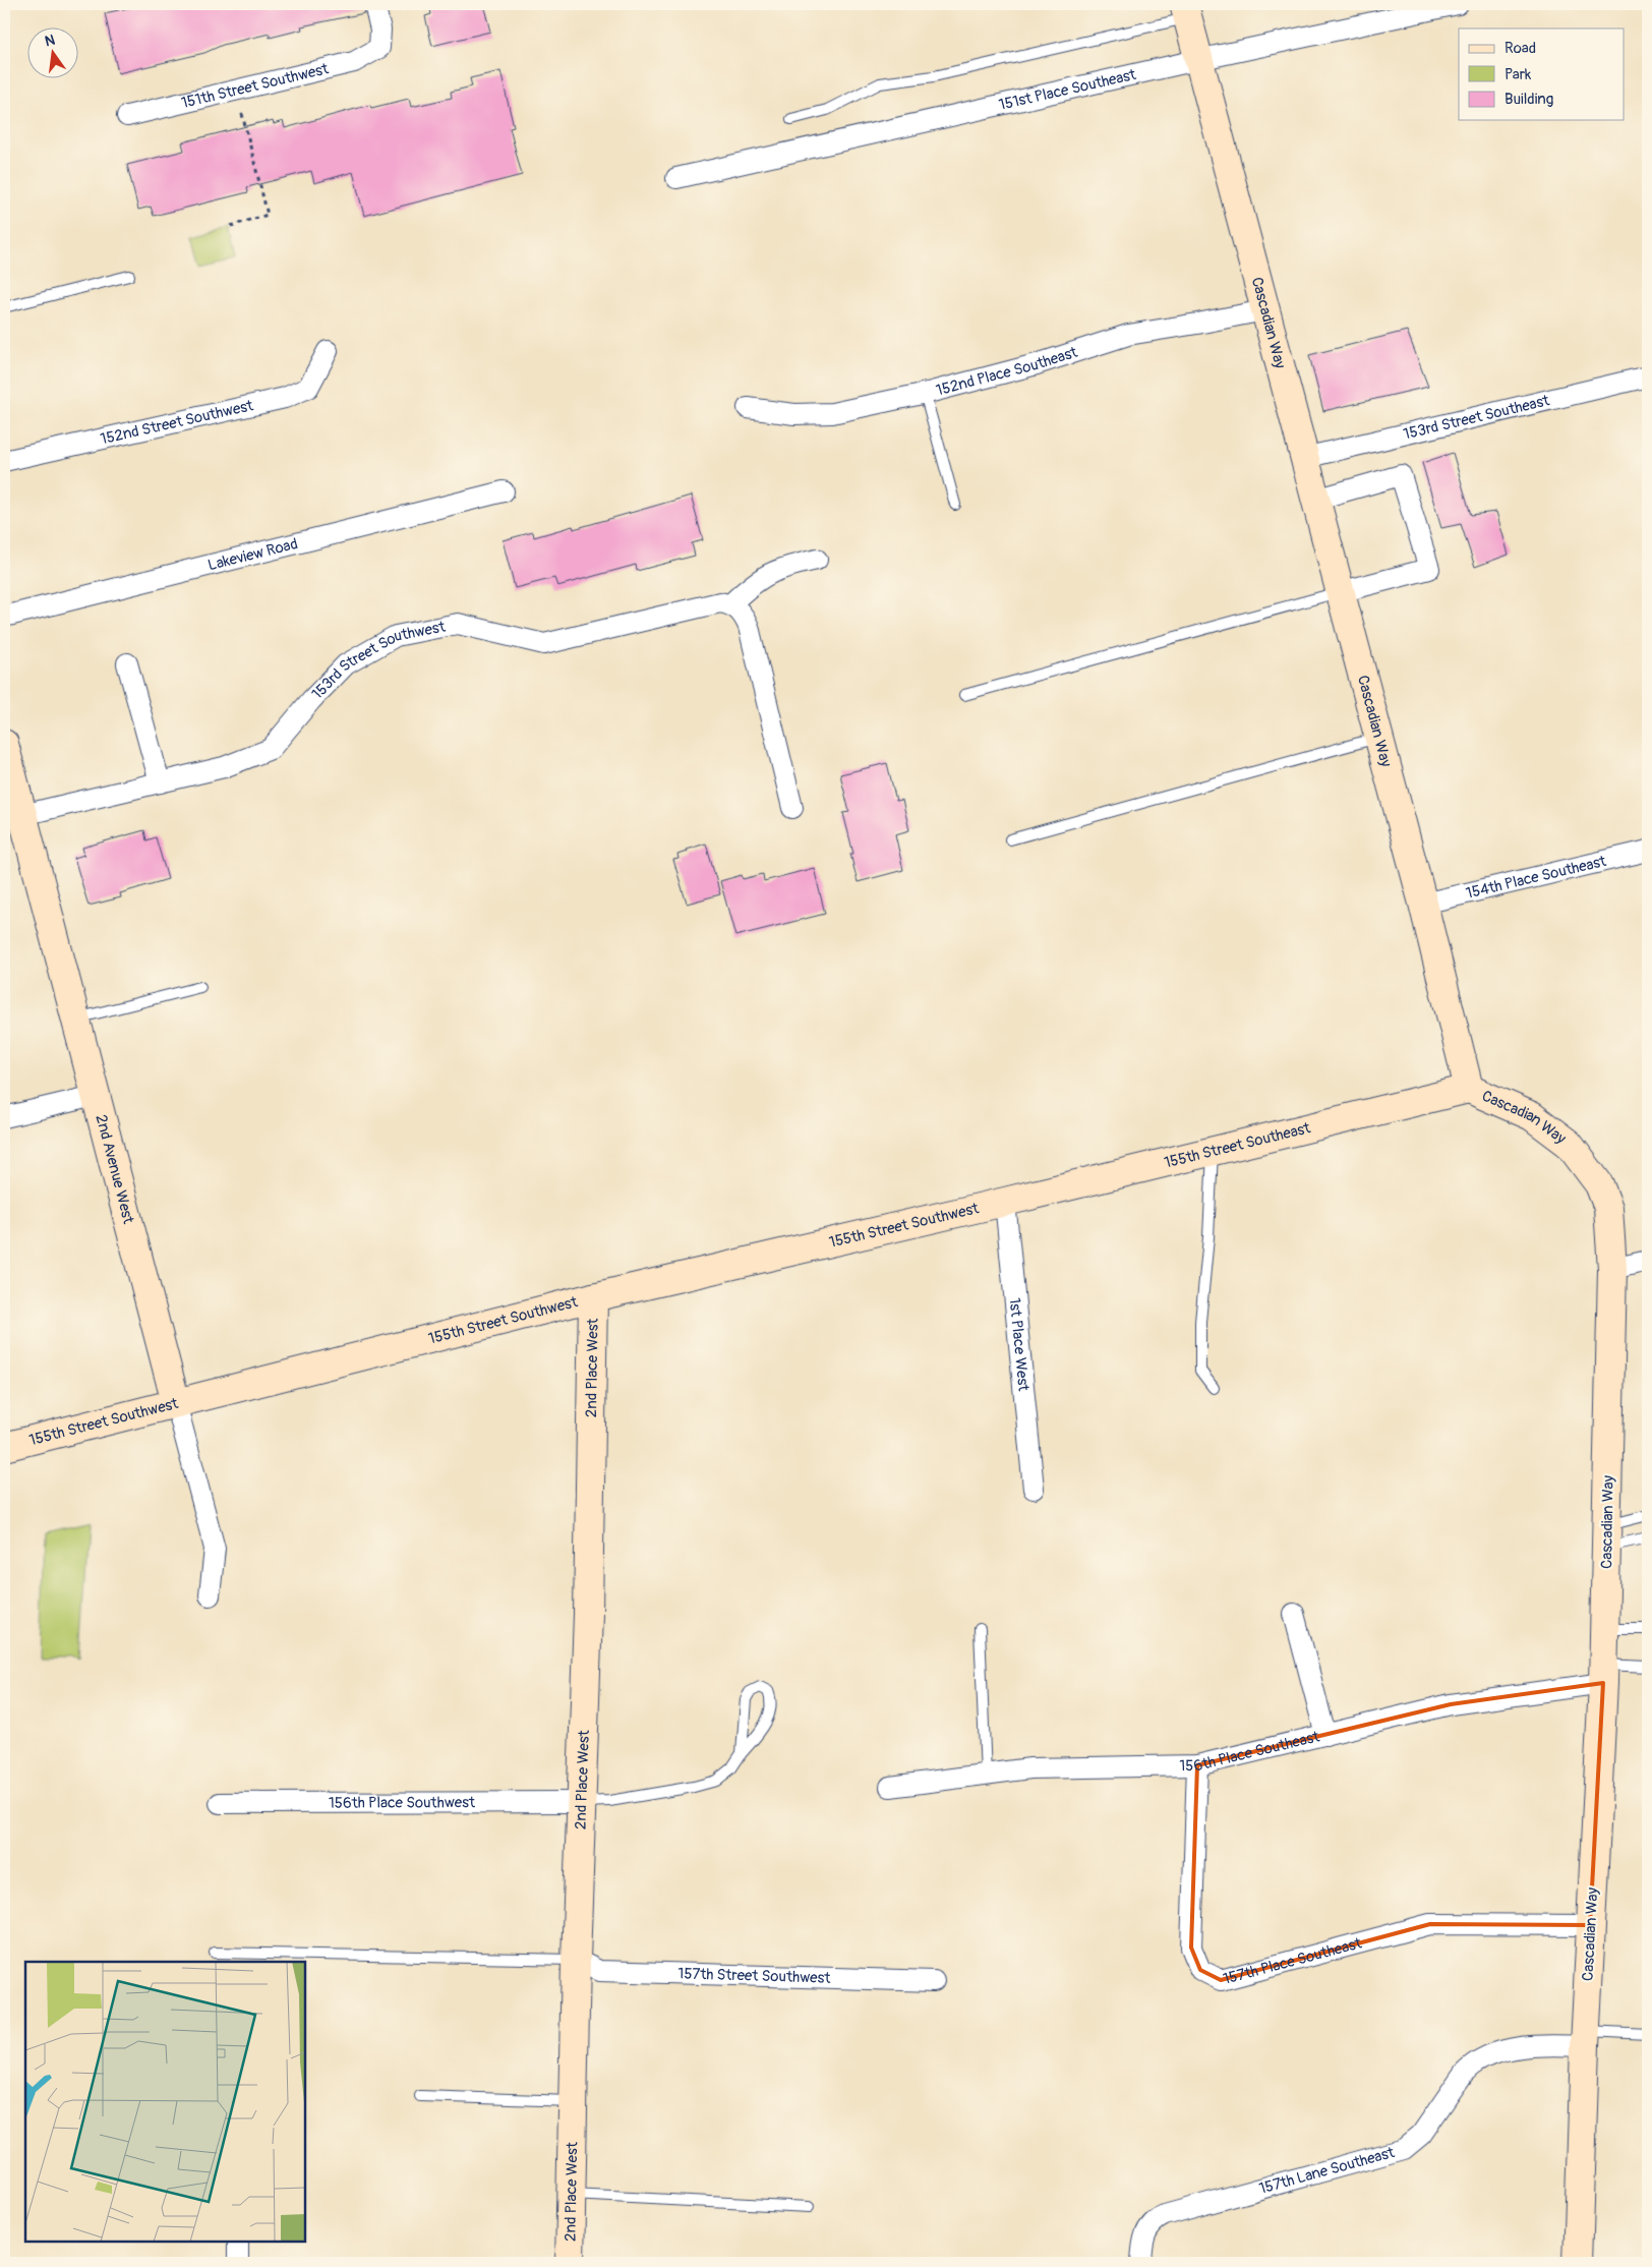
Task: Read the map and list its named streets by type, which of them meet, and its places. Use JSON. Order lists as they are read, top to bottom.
{
  "streets": {
    "street": [
      "151th Street Southwest",
      "151st Place Southeast",
      "Cascadian Way",
      "152nd Place Southeast",
      "153rd Street Southeast",
      "152nd Street Southwest",
      "Lakeview Road",
      "153rd Street Southwest",
      "154th Place Southeast",
      "155th Street Southeast",
      "2nd Avenue West",
      "155th Street Southwest",
      "1st Place West",
      "2nd Place West",
      "156th Place Southeast",
      "156th Place Southwest",
      "157th Place Southeast",
      "157th Street Southwest",
      "157th Lane Southeast"
    ]
  },
  "crossings": [
    ["151st Place Southeast", "Cascadian Way"],
    ["Cascadian Way", "152nd Place Southeast"],
    ["Cascadian Way", "153rd Street Southeast"],
    ["Cascadian Way", "154th Place Southeast"],
    ["Cascadian Way", "155th Street Southeast"],
    ["Cascadian Way", "156th Place Southeast"],
    ["Cascadian Way", "157th Place Southeast"],
    ["Cascadian Way", "157th Lane Southeast"],
    ["153rd Street Southwest", "2nd Avenue West"],
    ["155th Street Southeast", "155th Street Southwest"],
    ["155th Street Southeast", "1st Place West"],
    ["2nd Avenue West", "155th Street Southwest"],
    ["155th Street Southwest", "1st Place West"],
    ["155th Street Southwest", "2nd Place West"],
    ["2nd Place West", "156th Place Southwest"],
    ["2nd Place West", "157th Street Southwest"],
    ["156th Place Southeast", "157th Place Southeast"]
  ],
  "legend": ["Road", "Park", "Building"],
  "north": "top"
}
